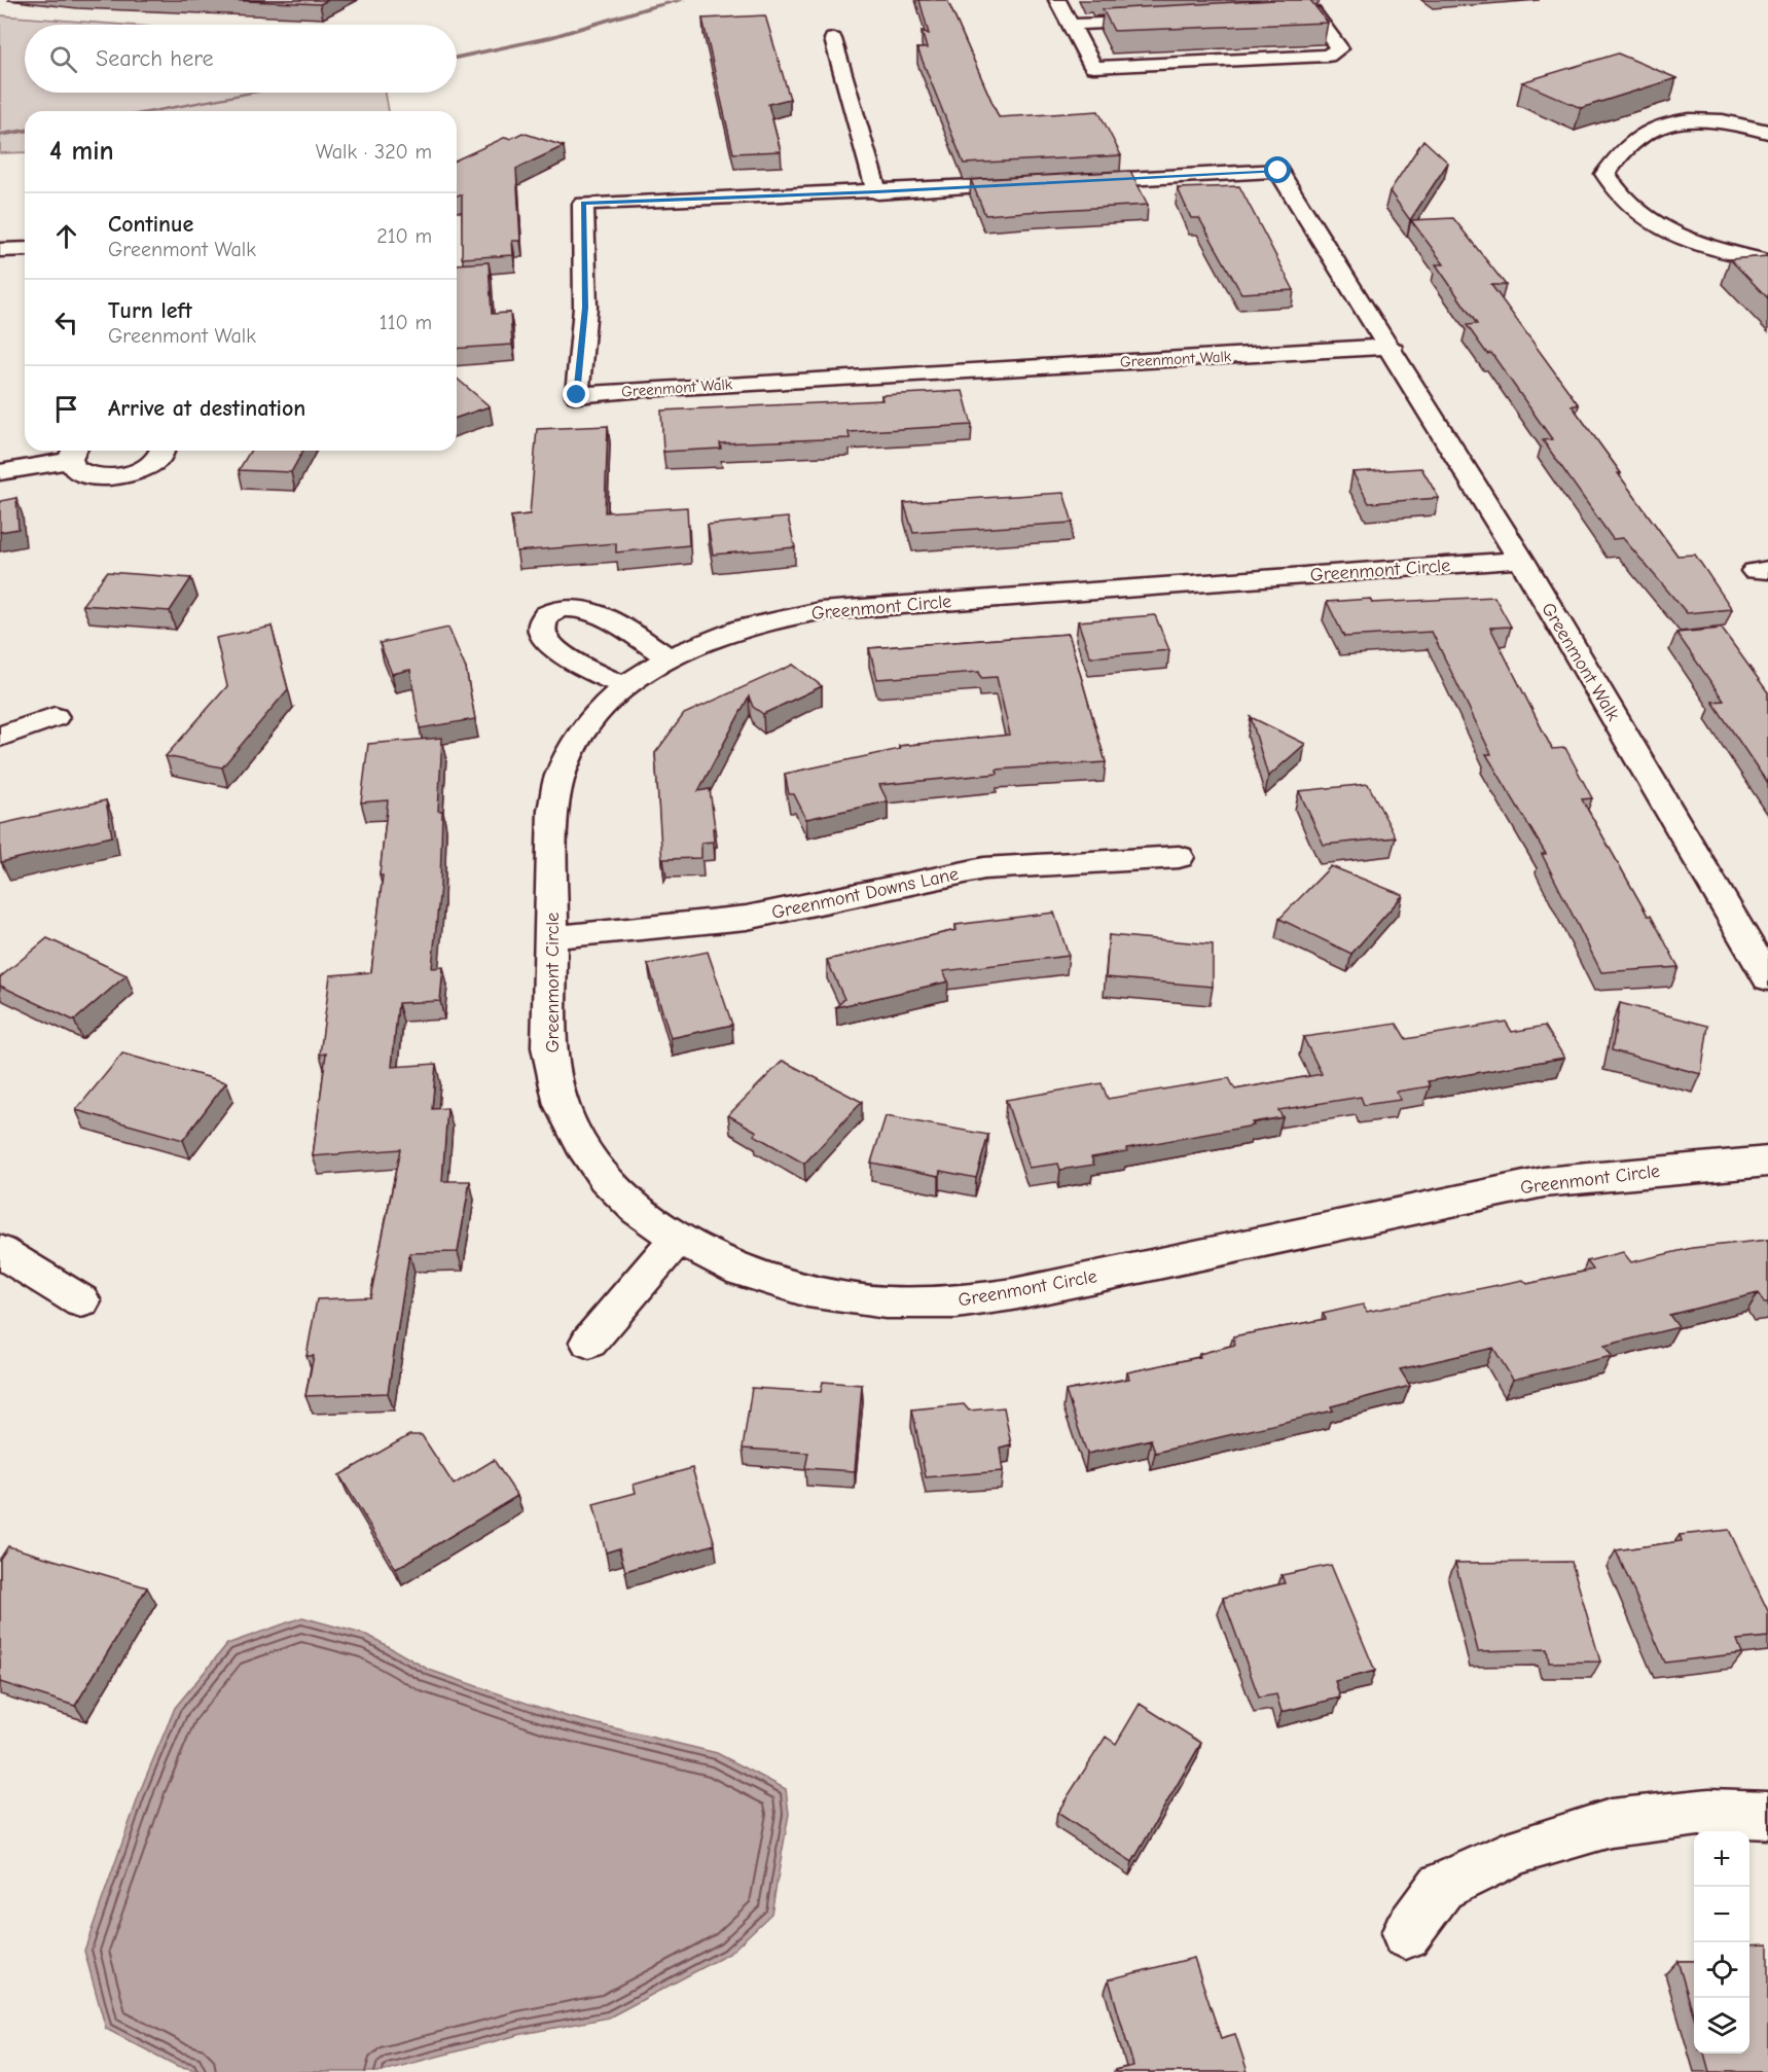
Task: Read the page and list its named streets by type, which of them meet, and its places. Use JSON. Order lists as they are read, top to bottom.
{
  "streets": {
    "street": ["Greenmont Walk", "Greenmont Circle", "Greenmont Downs Lane"]
  },
  "crossings": [
    ["Greenmont Walk", "Greenmont Circle"],
    ["Greenmont Circle", "Greenmont Downs Lane"]
  ],
  "page": {
    "search": "Search here",
    "heading": ["4 min", "Walk · 320 m"],
    "list": [
      ["Continue", "Greenmont Walk", "210 m"],
      ["Turn left", "Greenmont Walk", "110 m"],
      "Arrive at destination"
    ],
    "map_buttons": ["+", "−"]
  }
}
